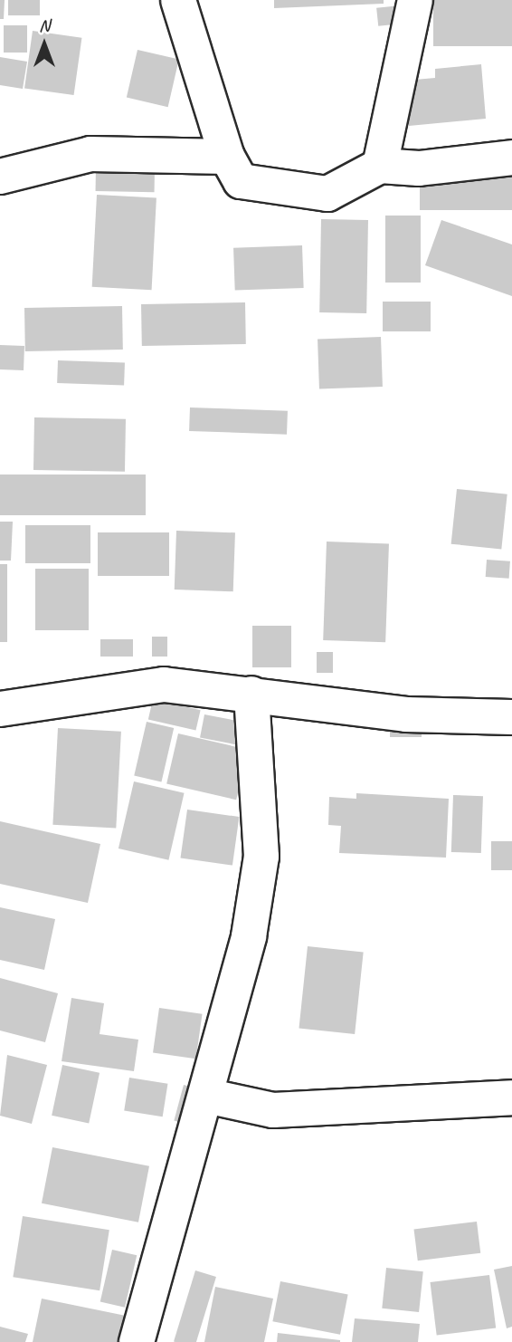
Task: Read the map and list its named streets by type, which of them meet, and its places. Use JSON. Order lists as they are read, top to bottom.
{
  "north": "top"
}
